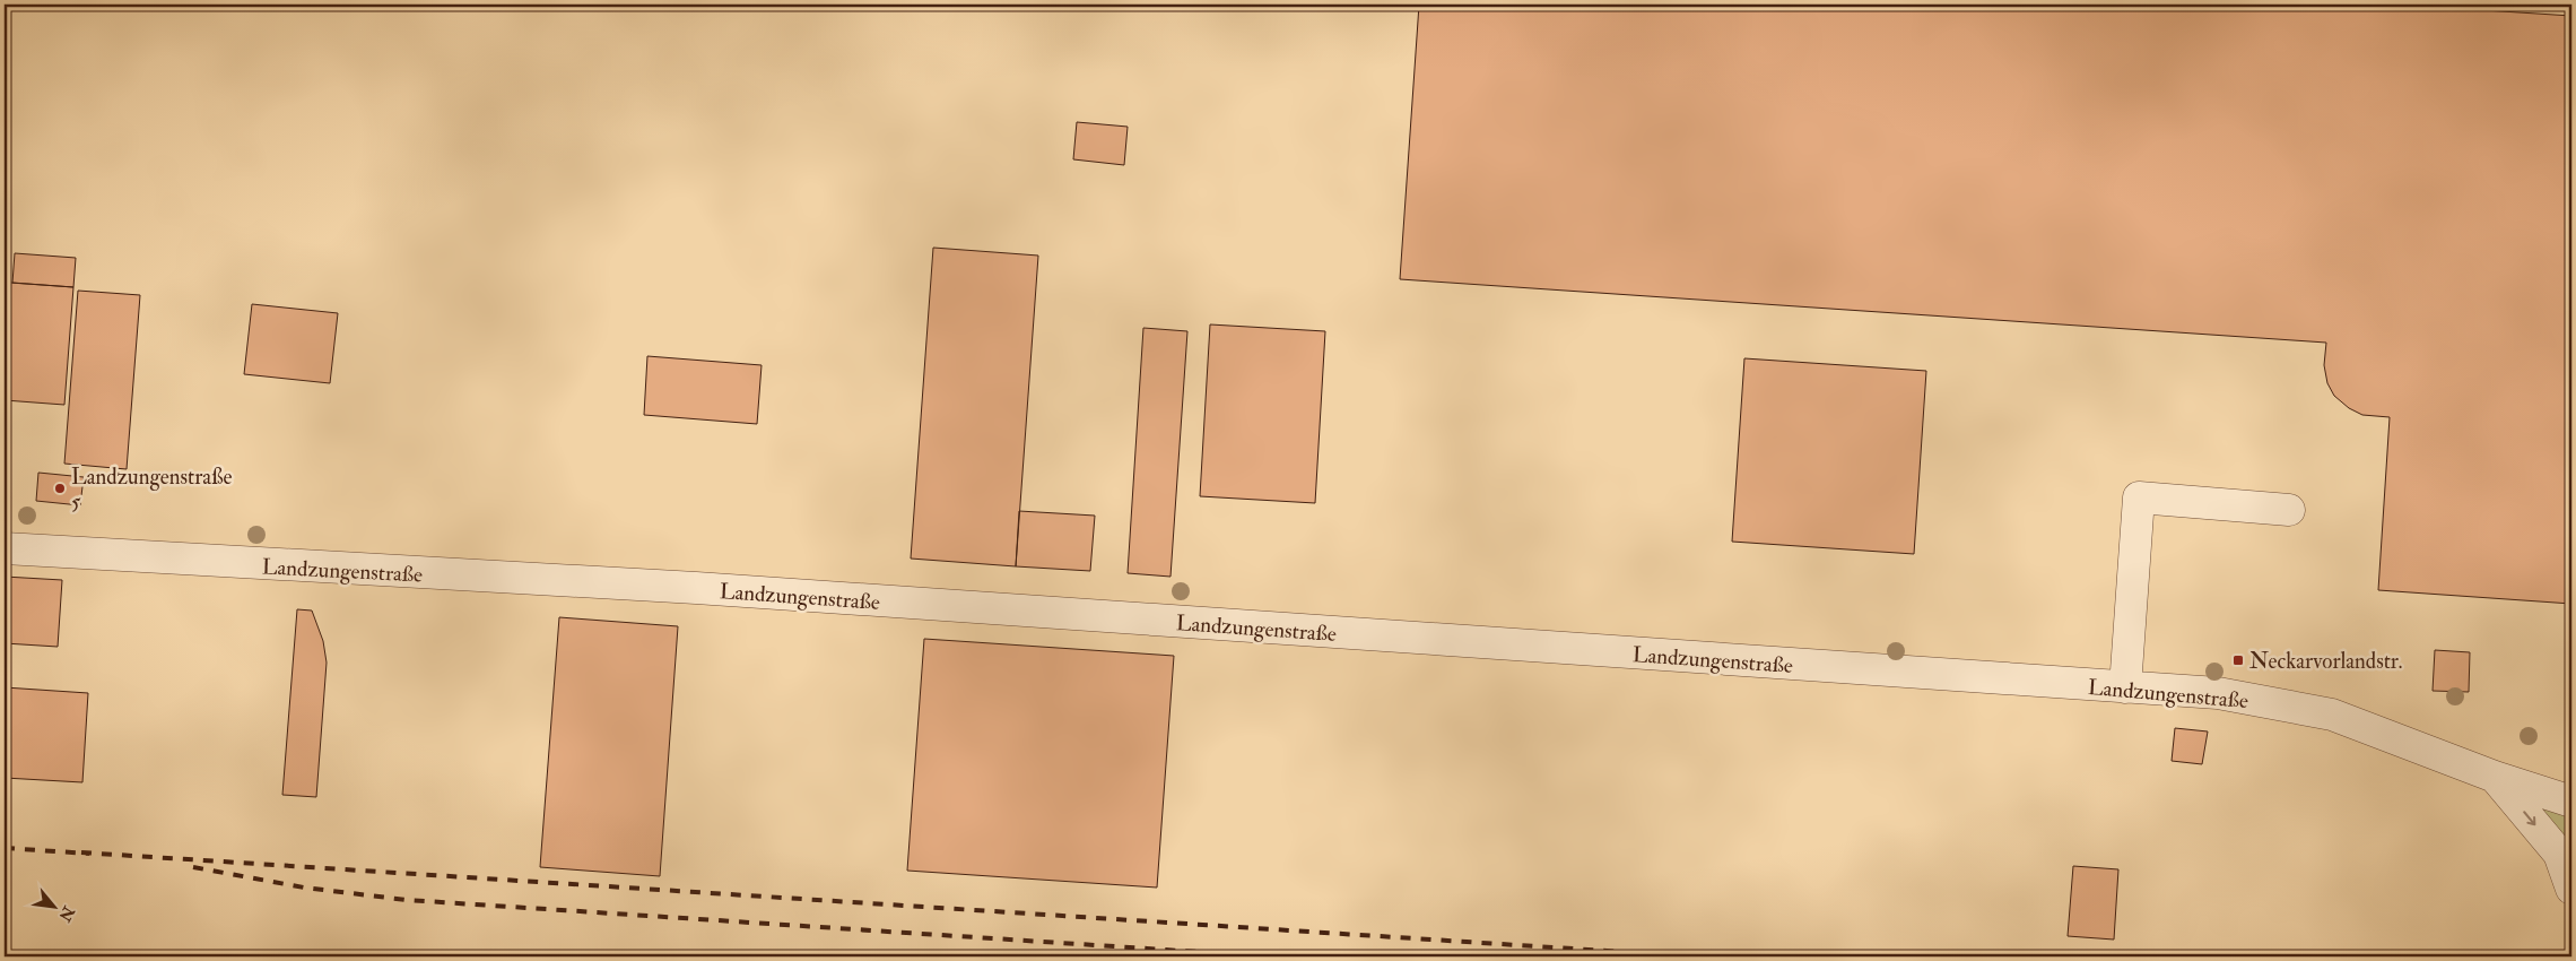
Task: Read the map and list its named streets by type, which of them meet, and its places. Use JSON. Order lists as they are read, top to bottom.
{
  "streets": {
    "street": ["Landzungenstraße"]
  },
  "places": {
    "other": ["Landzungenstraße 5"],
    "transit": ["Neckarvorlandstr."]
  },
  "north": "bottom right"
}
